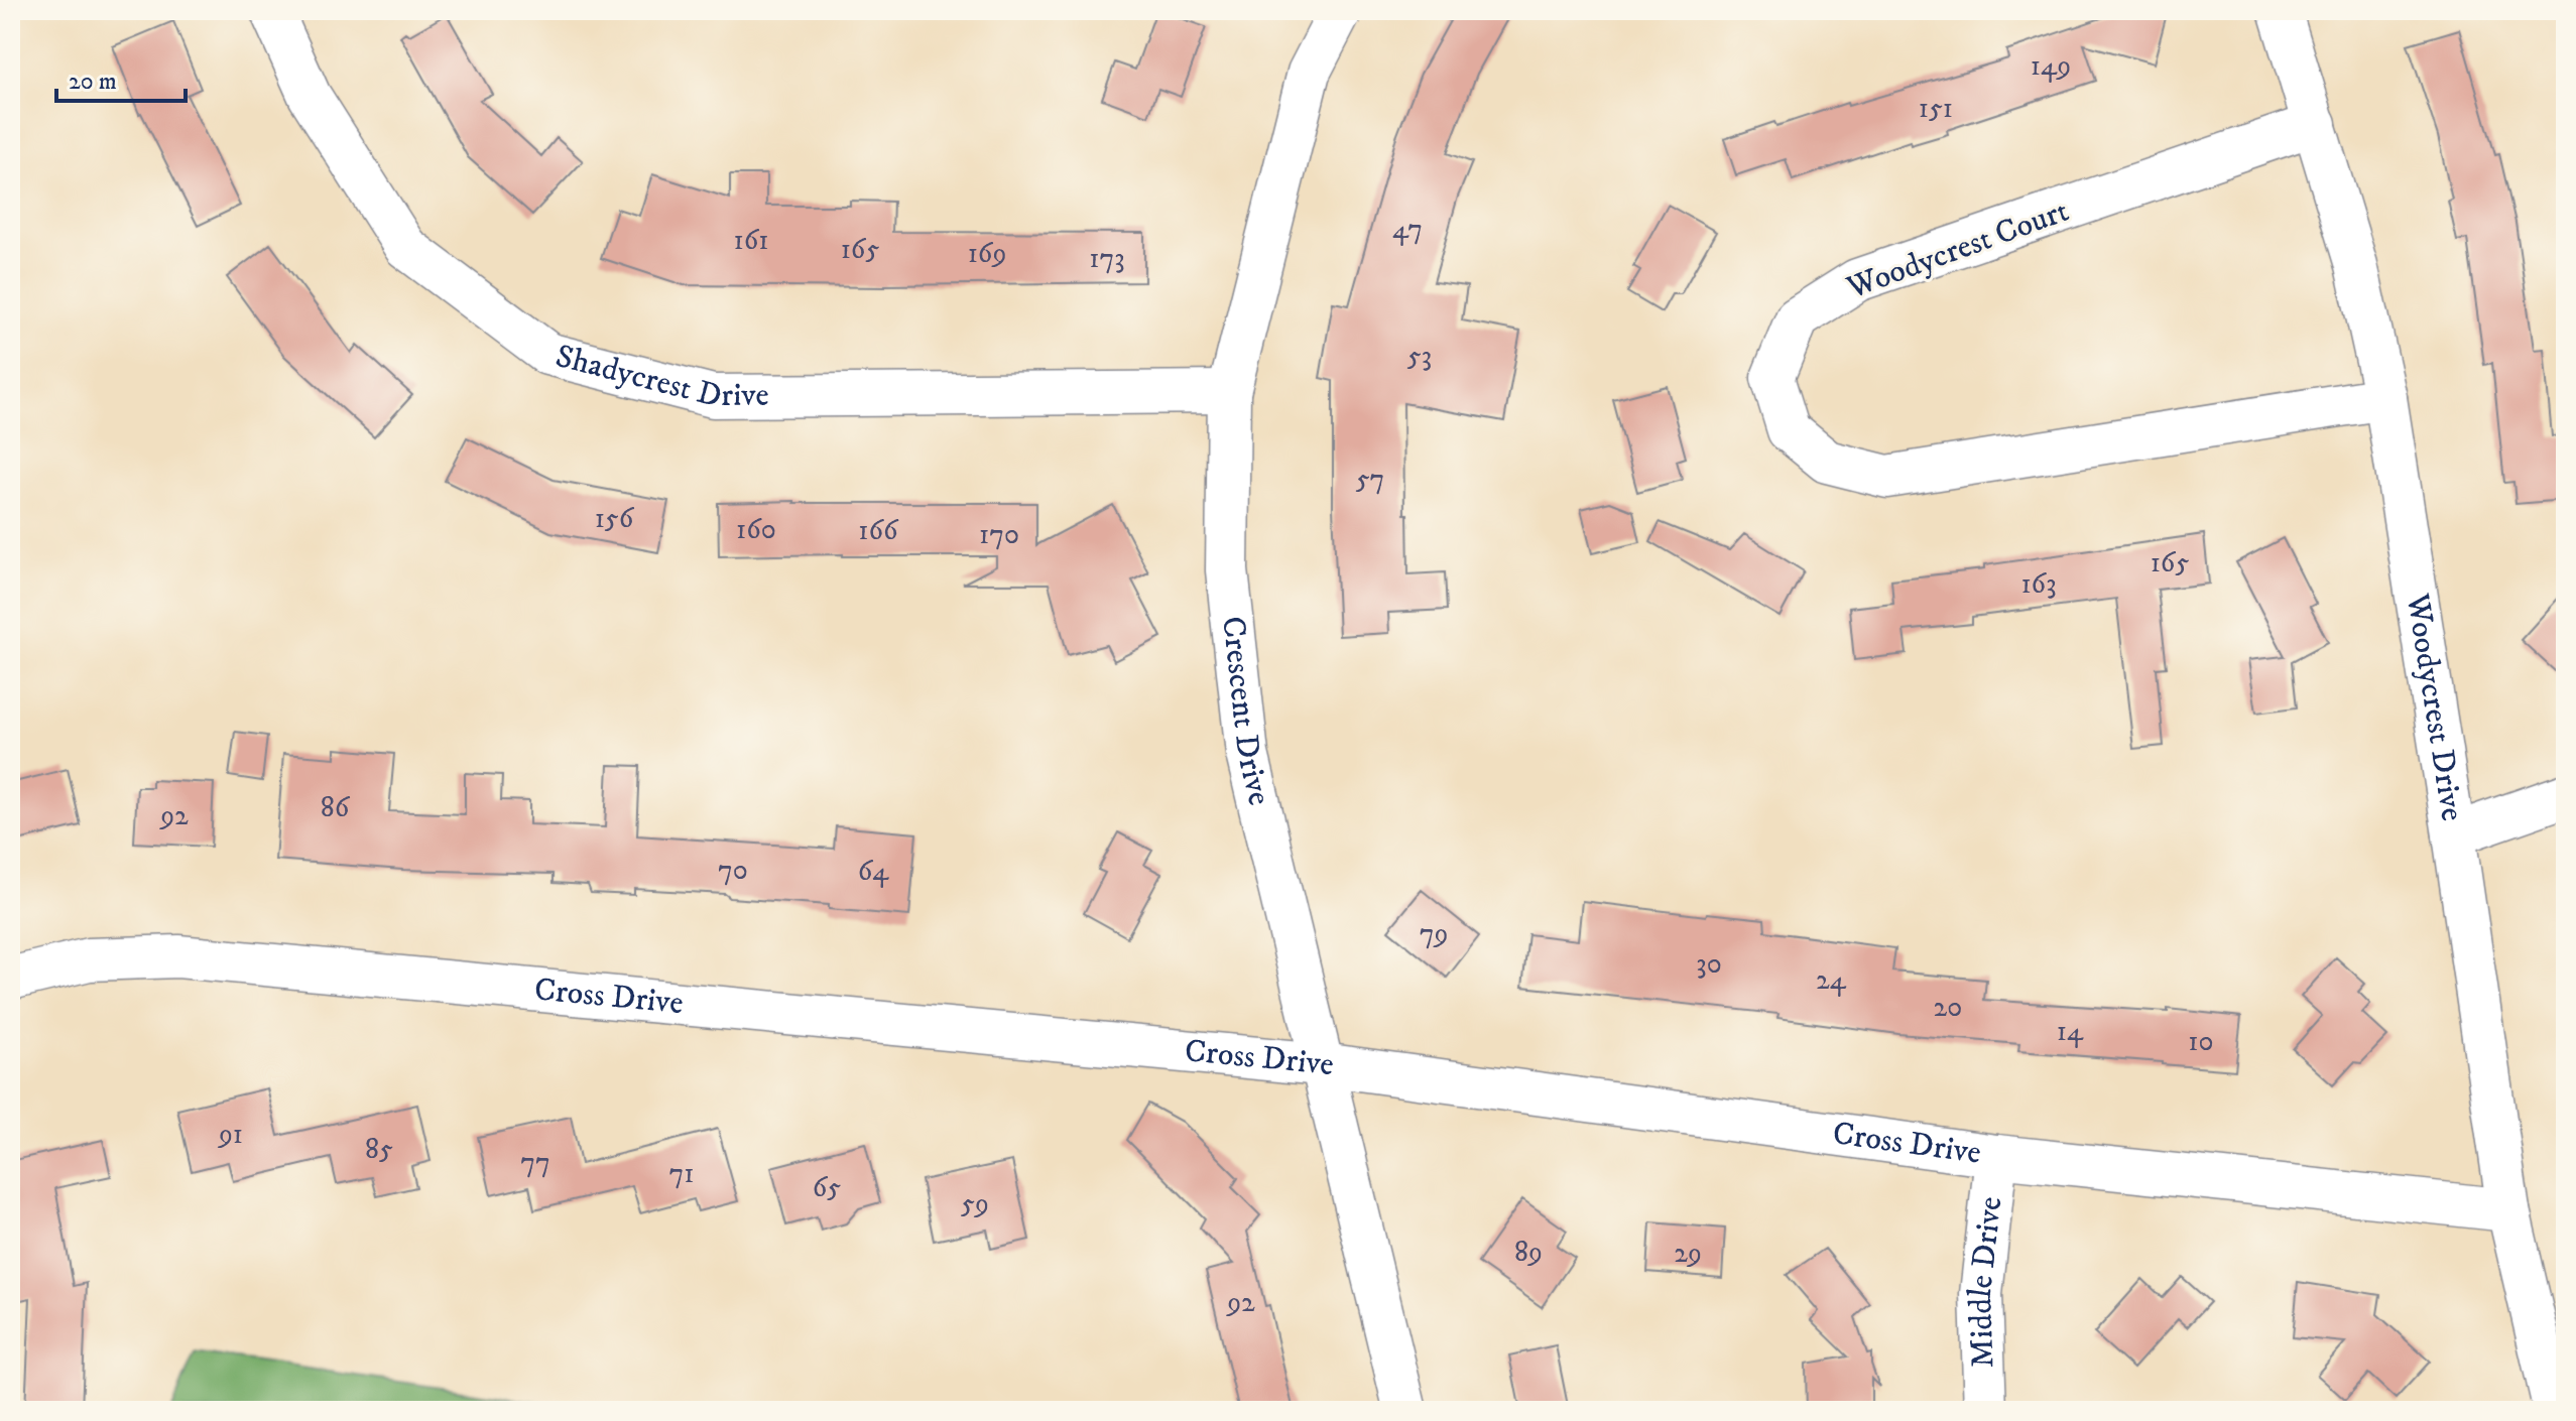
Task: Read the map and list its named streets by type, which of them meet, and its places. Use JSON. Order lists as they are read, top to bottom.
{
  "streets": {
    "street": [
      "Woodycrest Court",
      "Shadycrest Drive",
      "Woodycrest Drive",
      "Crescent Drive",
      "Cross Drive",
      "Middle Drive"
    ]
  },
  "crossings": [
    ["Woodycrest Court", "Woodycrest Drive"],
    ["Shadycrest Drive", "Crescent Drive"],
    ["Woodycrest Drive", "Cross Drive"],
    ["Crescent Drive", "Cross Drive"],
    ["Cross Drive", "Middle Drive"]
  ],
  "house_numbers": [
    "149",
    "151",
    "47",
    "161",
    "165",
    "169",
    "173",
    "53",
    "57",
    "156",
    "160",
    "166",
    "170",
    "165",
    "163",
    "86",
    "92",
    "70",
    "64",
    "79",
    "30",
    "24",
    "20",
    "14",
    "10",
    "91",
    "85",
    "77",
    "71",
    "65",
    "59",
    "89",
    "29",
    "92"
  ],
  "scale_bar": "20 m"
}
